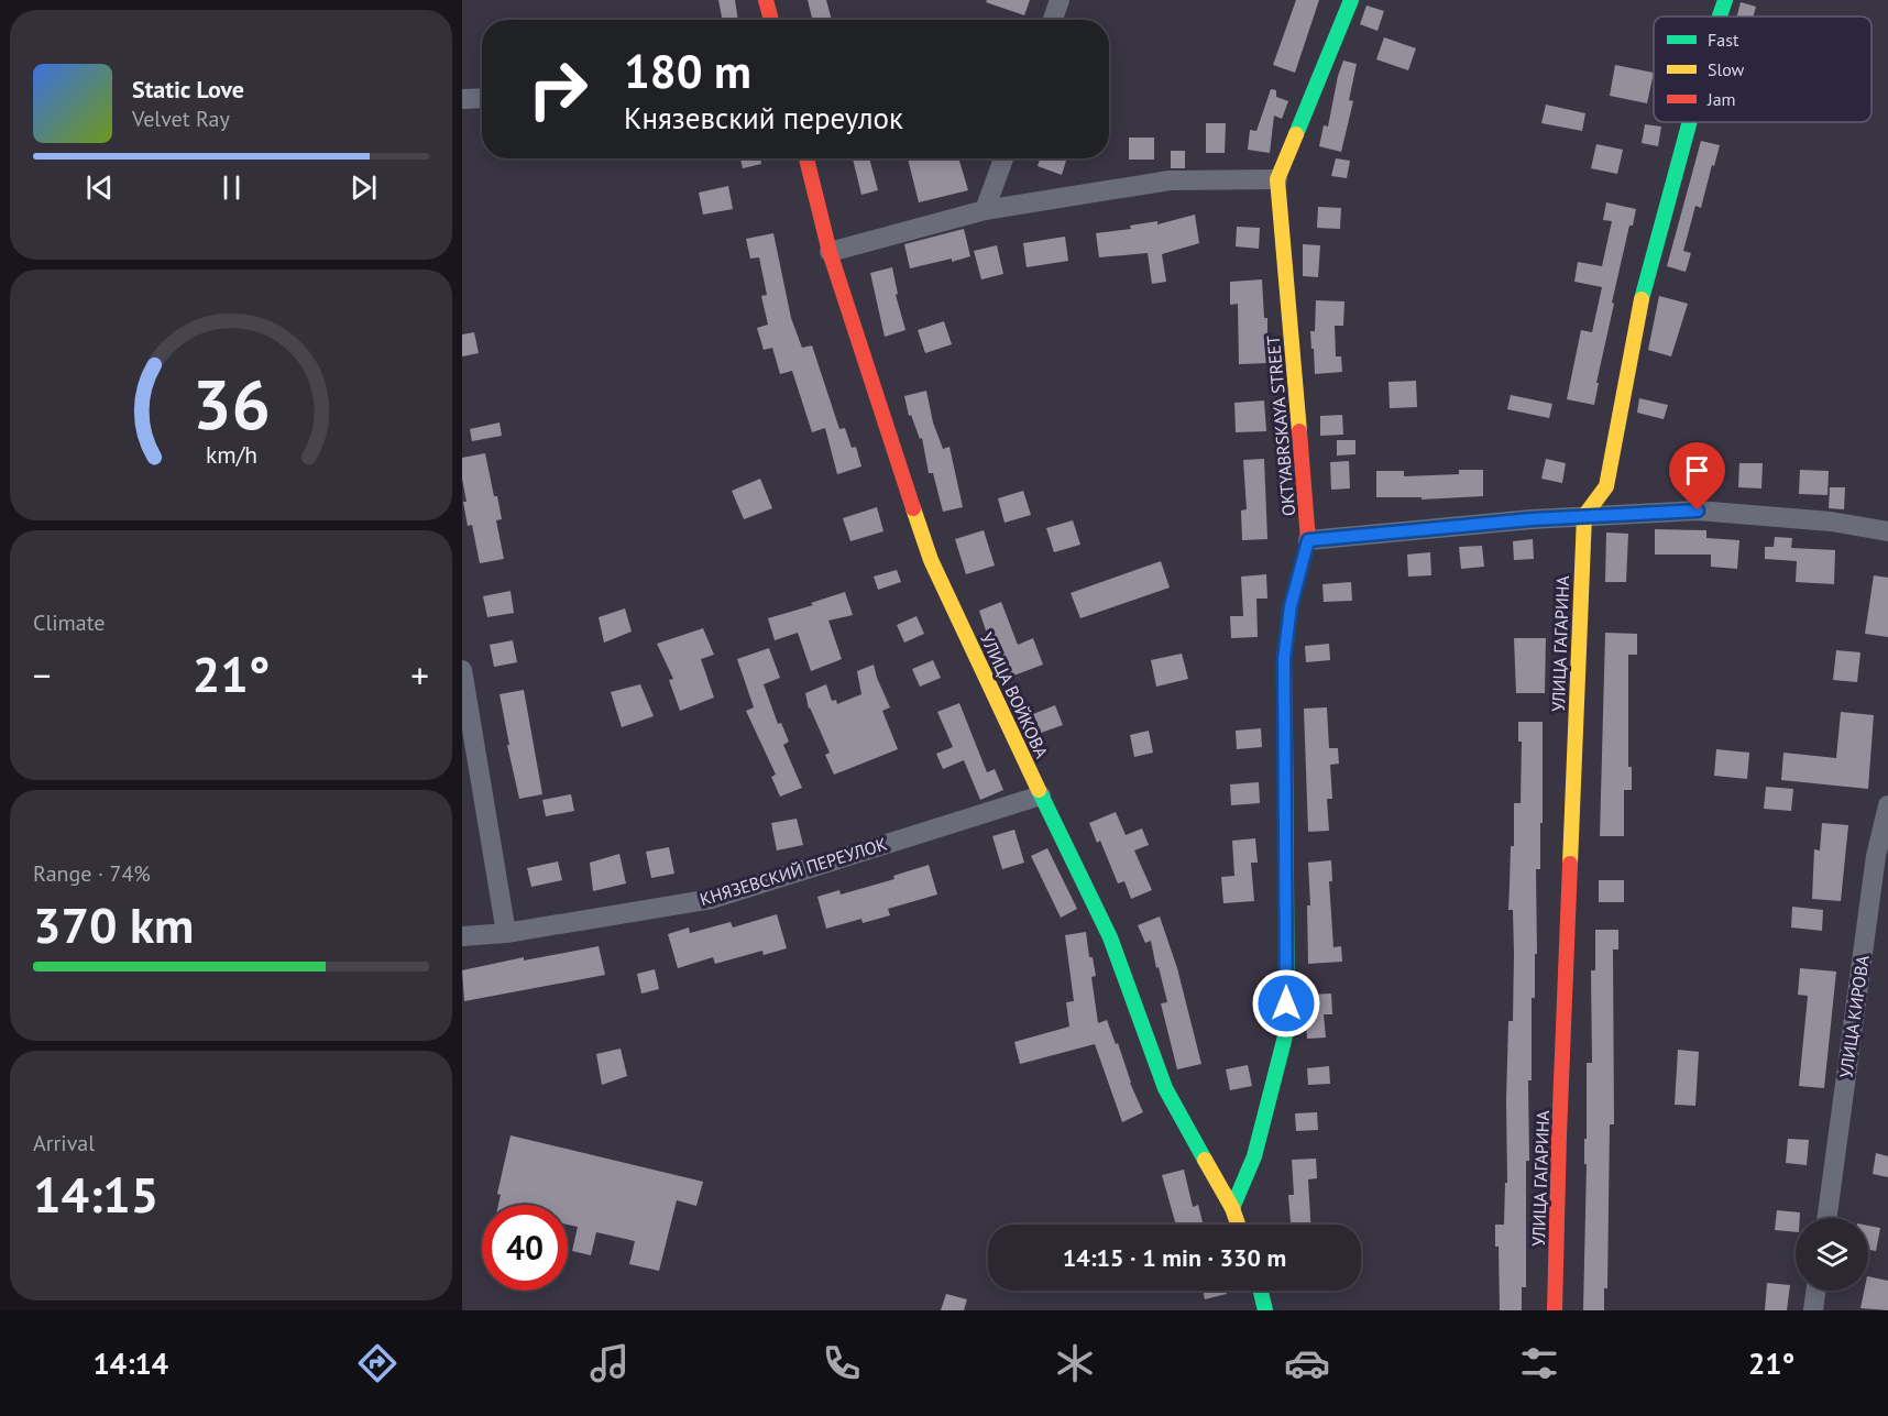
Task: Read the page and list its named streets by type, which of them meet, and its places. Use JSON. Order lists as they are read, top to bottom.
{
  "streets": {
    "street": [
      "OKTYABRSKAYA STREET",
      "УЛИЦА ГАГАРИНА",
      "УЛИЦА ВОЙКОВА",
      "КНЯЗЕВСКИЙ ПЕРЕУЛОК",
      "УЛИЦА КИРОВА"
    ]
  },
  "crossings": [
    ["OKTYABRSKAYA STREET", "УЛИЦА ВОЙКОВА"],
    ["УЛИЦА ВОЙКОВА", "КНЯЗЕВСКИЙ ПЕРЕУЛОК"]
  ],
  "legend": ["Fast", "Slow", "Jam"],
  "page": {
    "turn": ["180 m", "Князевский переулок"],
    "song": ["Static Love", "Velvet Ray"],
    "tile": [
      "Climate",
      ["Range · 74%", "370 km"],
      ["Arrival", "14:15"]
    ],
    "heat": ["−", "21°", "+"],
    "limit": "40",
    "trip": "14:15 · 1 min · 330 m",
    "tabs": ["14:14", "21°"],
    "gauge": ["36", "km/h"]
  }
}
